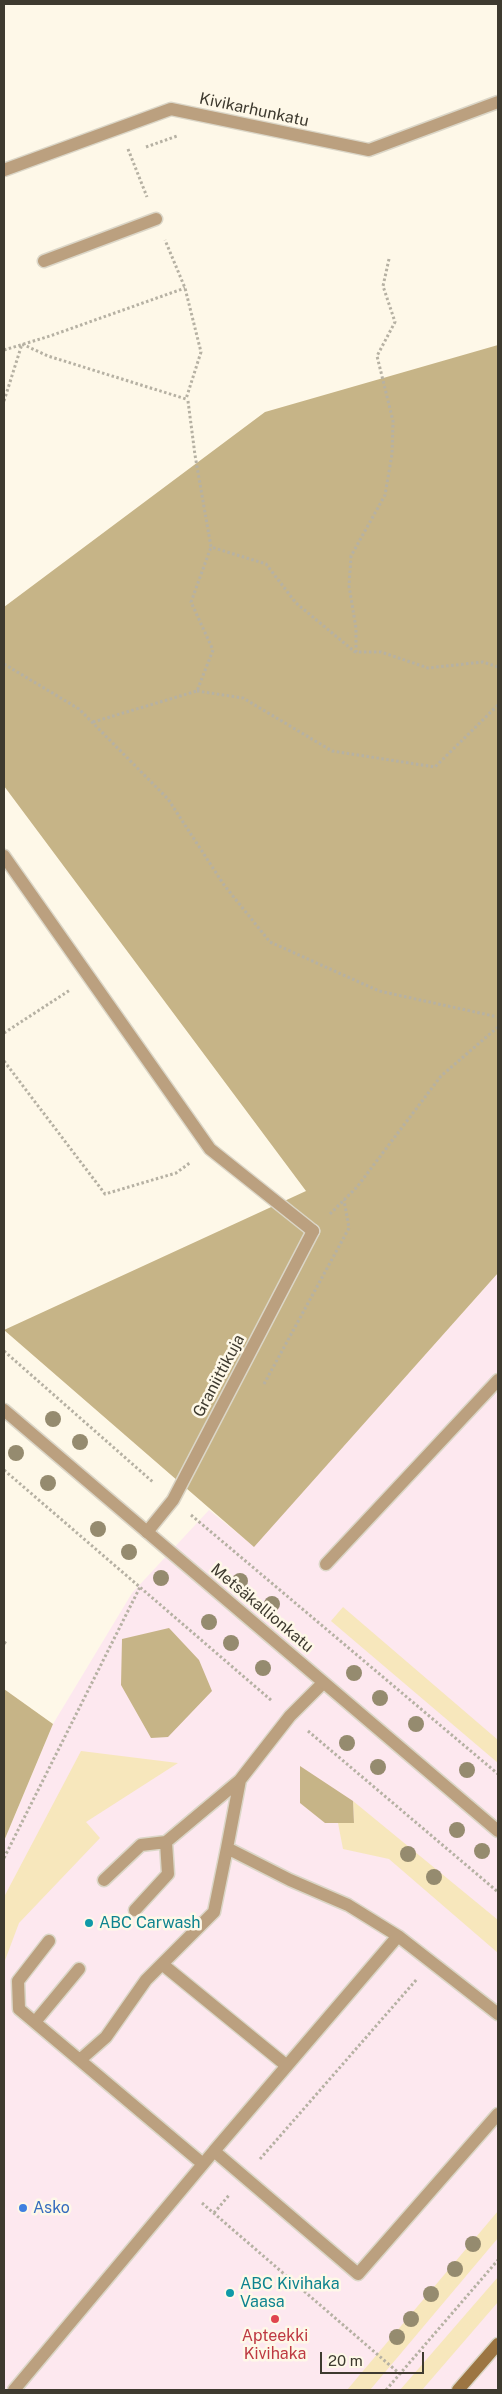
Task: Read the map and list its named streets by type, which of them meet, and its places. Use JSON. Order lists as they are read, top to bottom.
{
  "streets": {
    "street": ["Kivikarhunkatu", "Graniittikuja", "Metsäkallionkatu"]
  },
  "crossings": [
    ["Graniittikuja", "Metsäkallionkatu"]
  ],
  "places": [
    "ABC Carwash",
    "Asko",
    "ABC Kivihaka Vaasa",
    "Apteekki Kivihaka"
  ],
  "scale_bar": "20 m"
}
